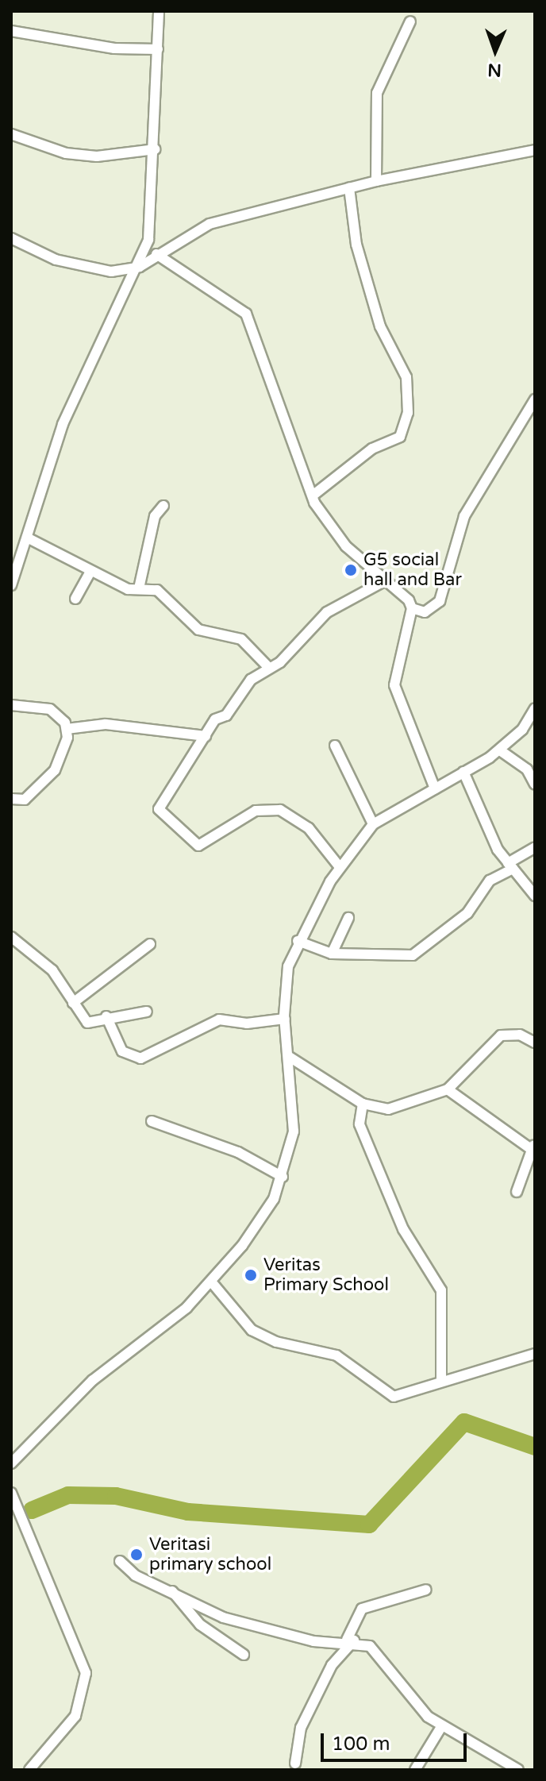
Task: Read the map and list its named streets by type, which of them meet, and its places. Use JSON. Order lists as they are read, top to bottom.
{
  "places": ["G5 social hall and Bar", "Veritas Primary School", "Veritasi primary school"],
  "scale_bar": "100 m",
  "north": "bottom"
}
